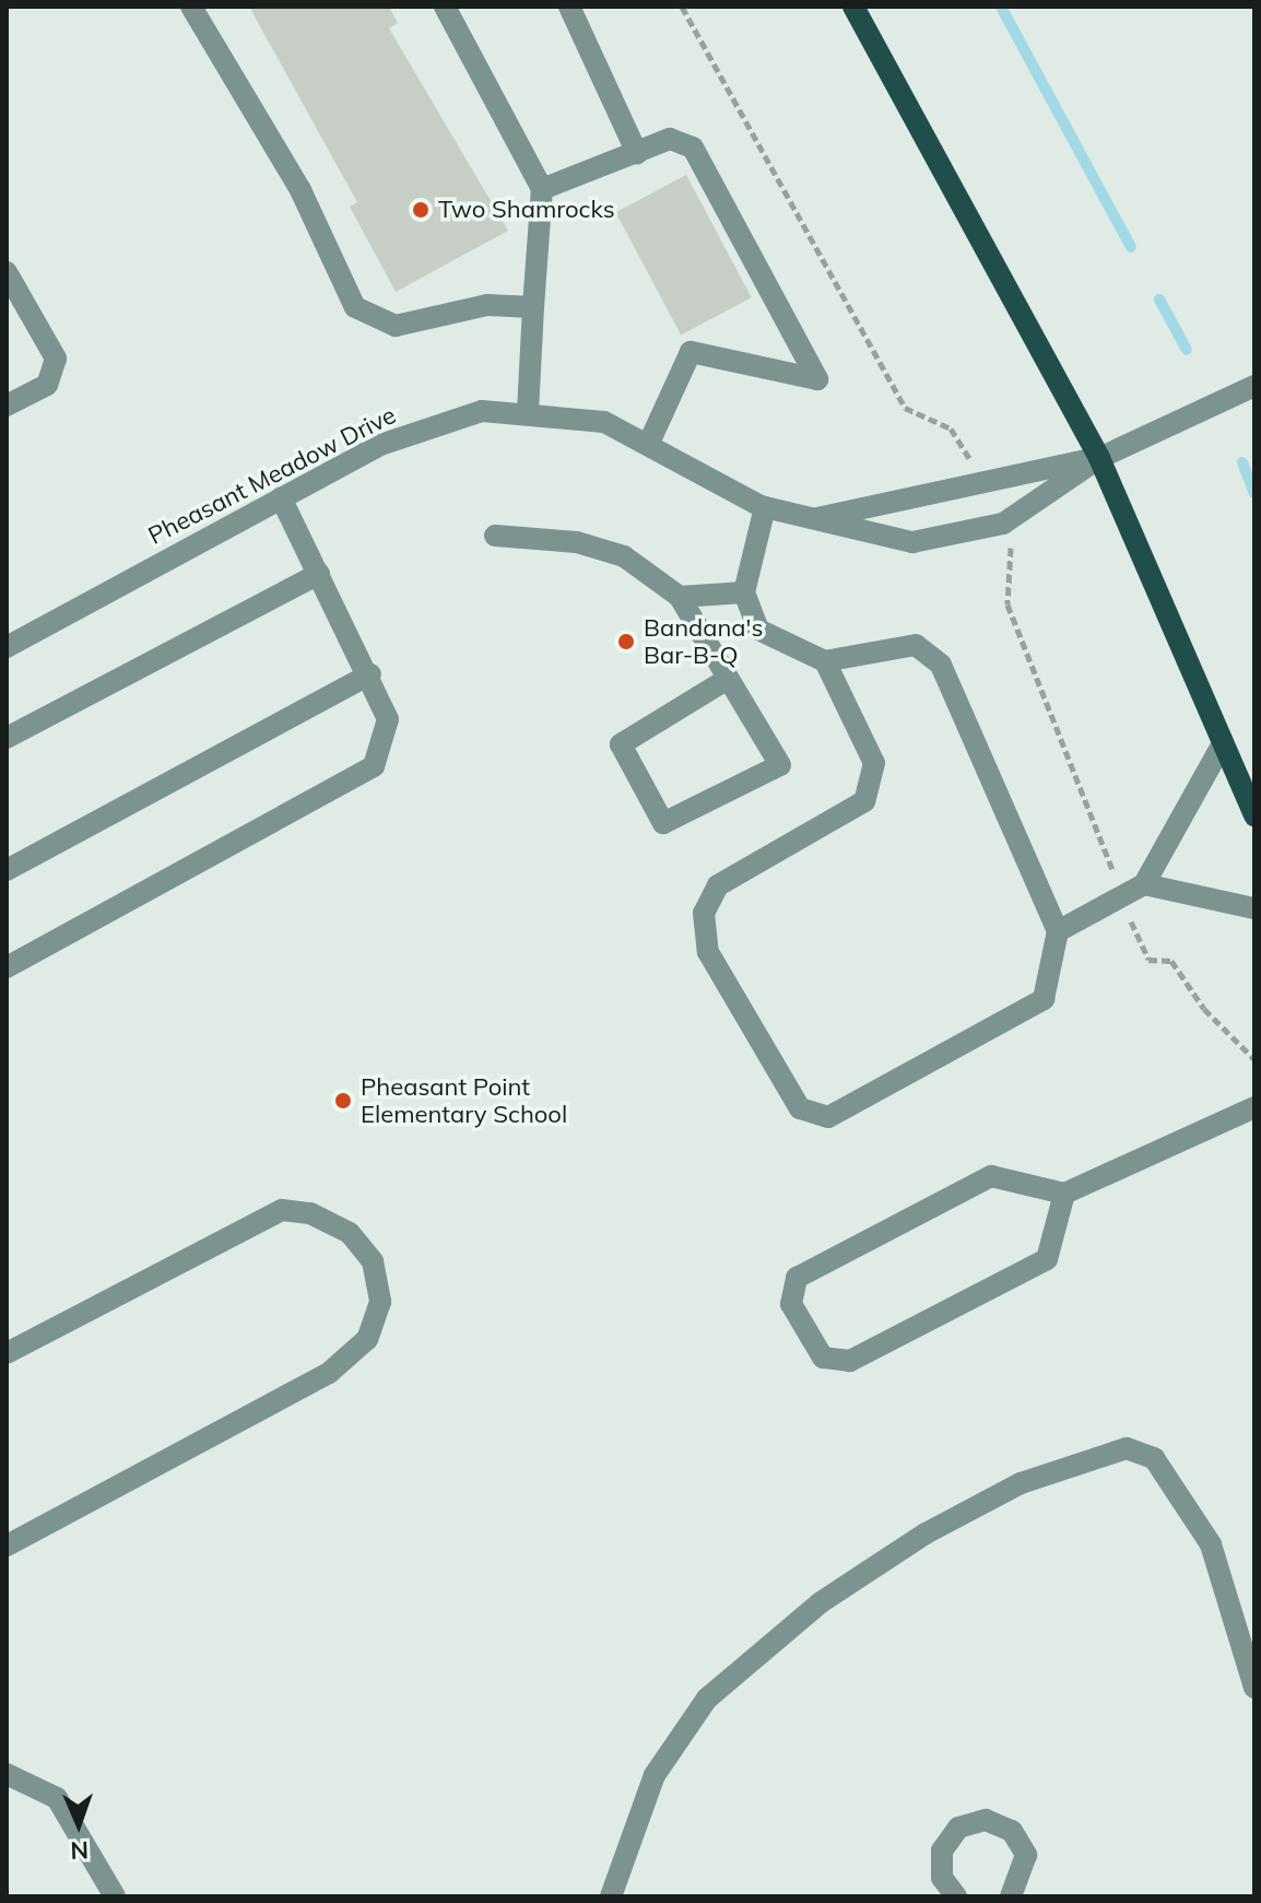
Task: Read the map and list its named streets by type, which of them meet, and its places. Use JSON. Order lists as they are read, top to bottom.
{
  "streets": {
    "street": ["Pheasant Meadow Drive"]
  },
  "places": ["Two Shamrocks", "Bandana's Bar-B-Q", "Pheasant Point Elementary School"],
  "north": "bottom"
}
